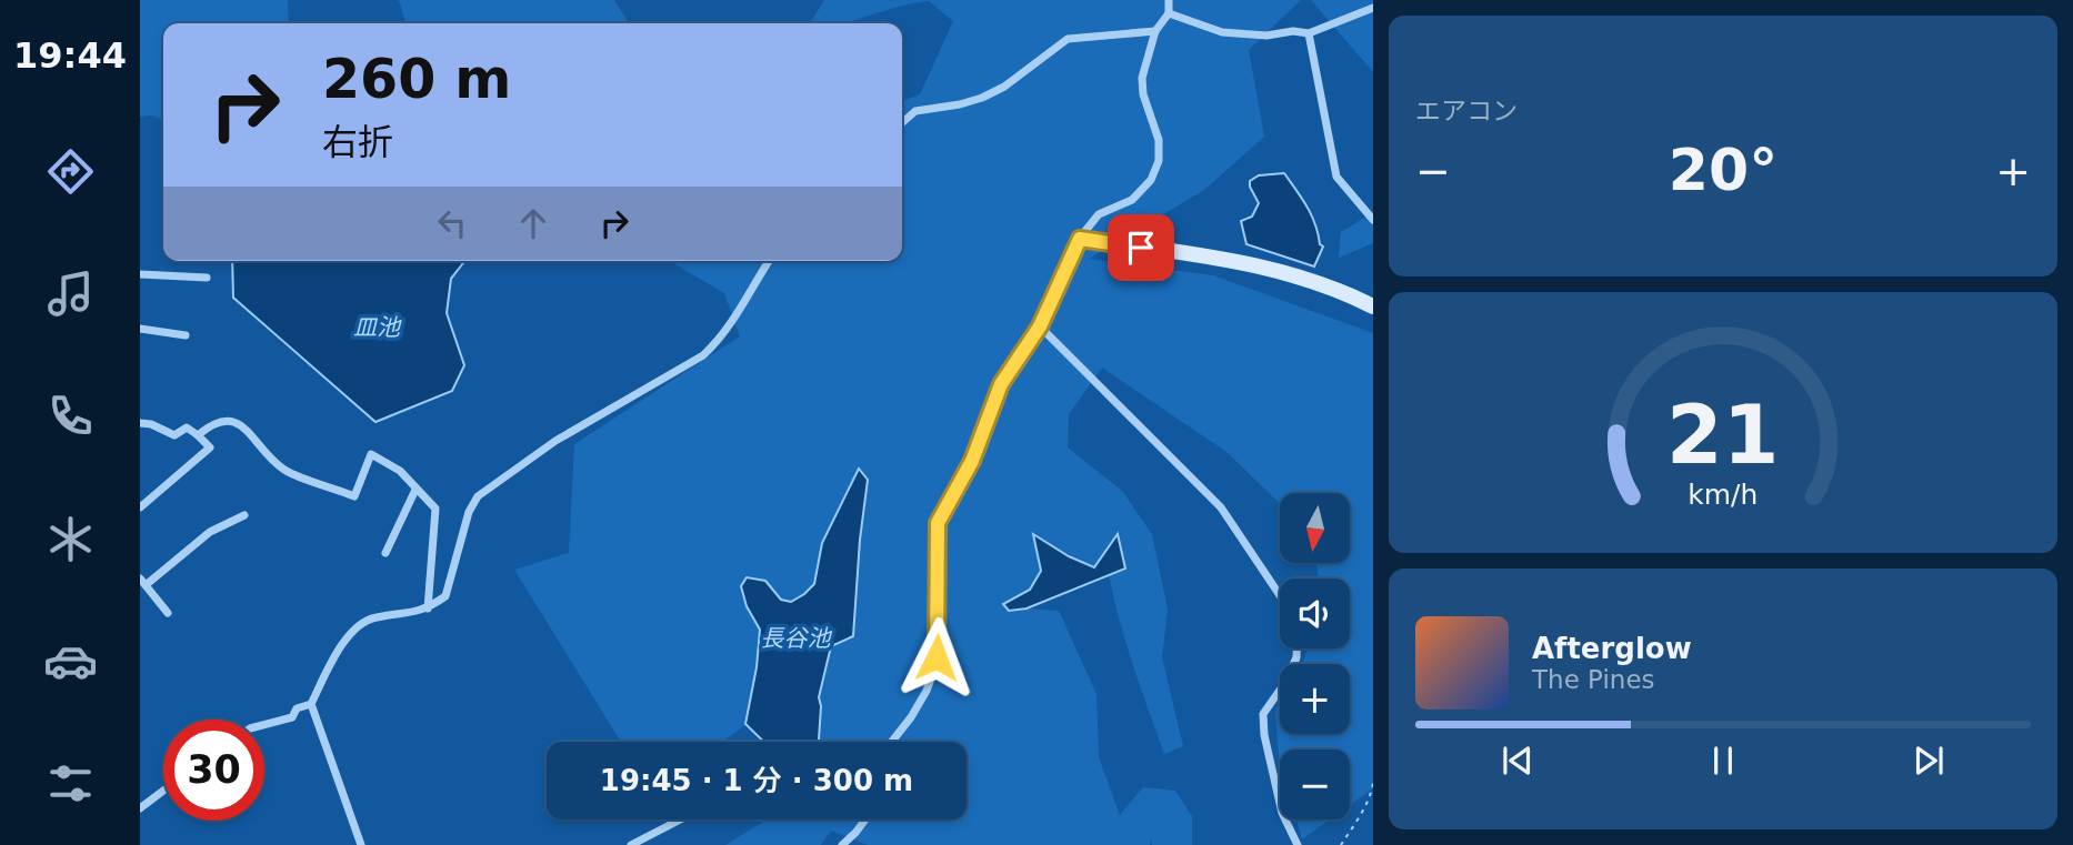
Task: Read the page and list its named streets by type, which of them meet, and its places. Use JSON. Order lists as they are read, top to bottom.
{
  "water": ["皿池", "長谷池"],
  "north": "bottom",
  "page": {
    "tabs": "19:44",
    "tile": "エアコン",
    "turn": ["260 m", "右折"],
    "heat": ["−", "20°", "+"],
    "map_buttons": ["+", "−"],
    "song": ["Afterglow", "The Pines"],
    "limit": "30",
    "trip": "19:45 · 1 分 · 300 m",
    "gauge": ["21", "km/h"]
  }
}
